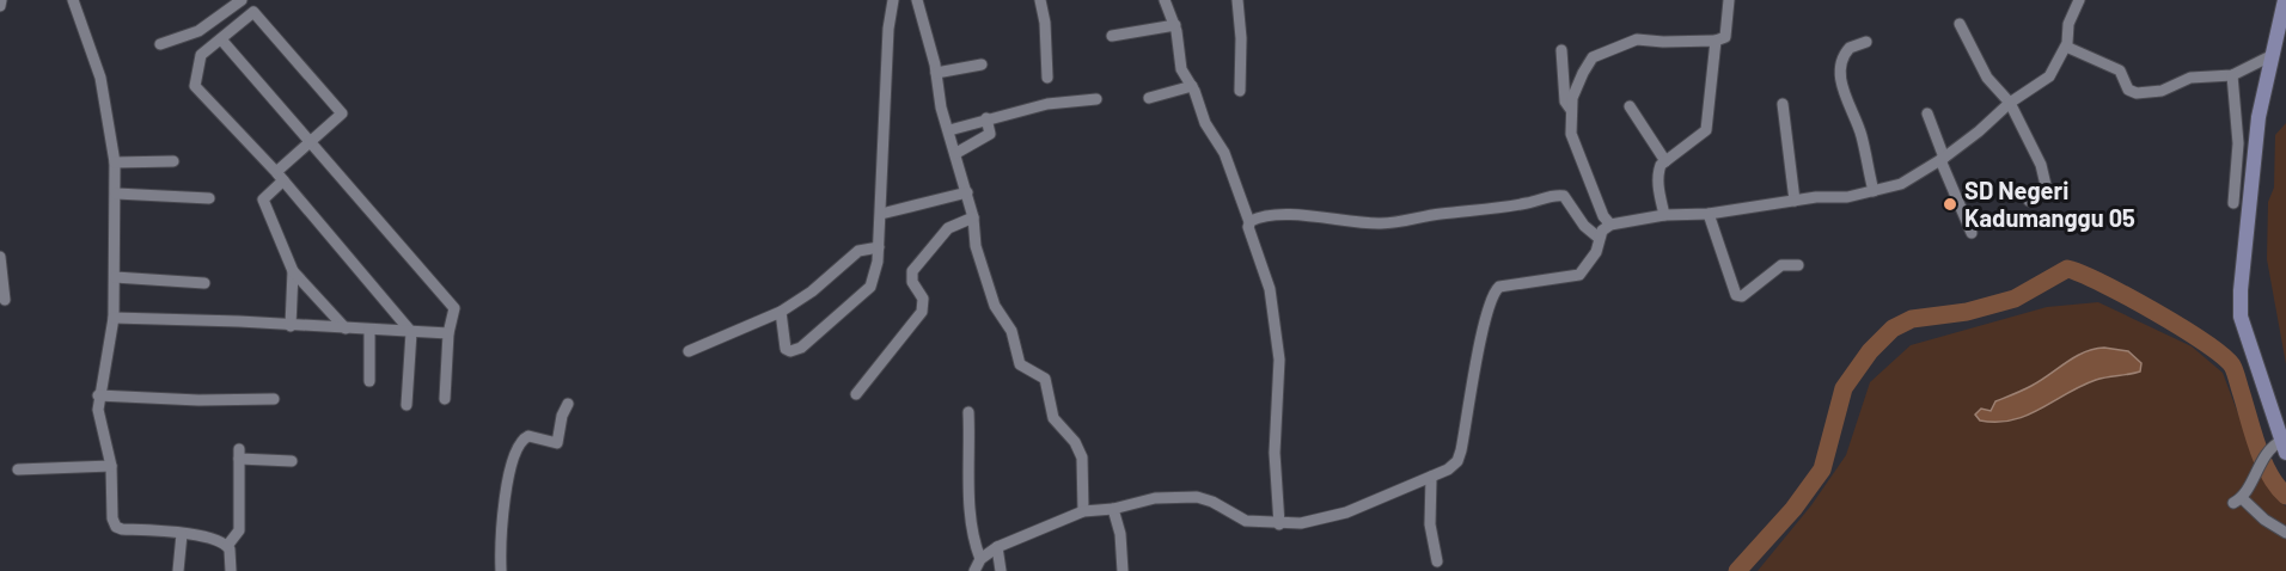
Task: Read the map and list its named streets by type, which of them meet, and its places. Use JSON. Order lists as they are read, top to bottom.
{
  "places": ["SD Negeri Kadumanggu 05"]
}
